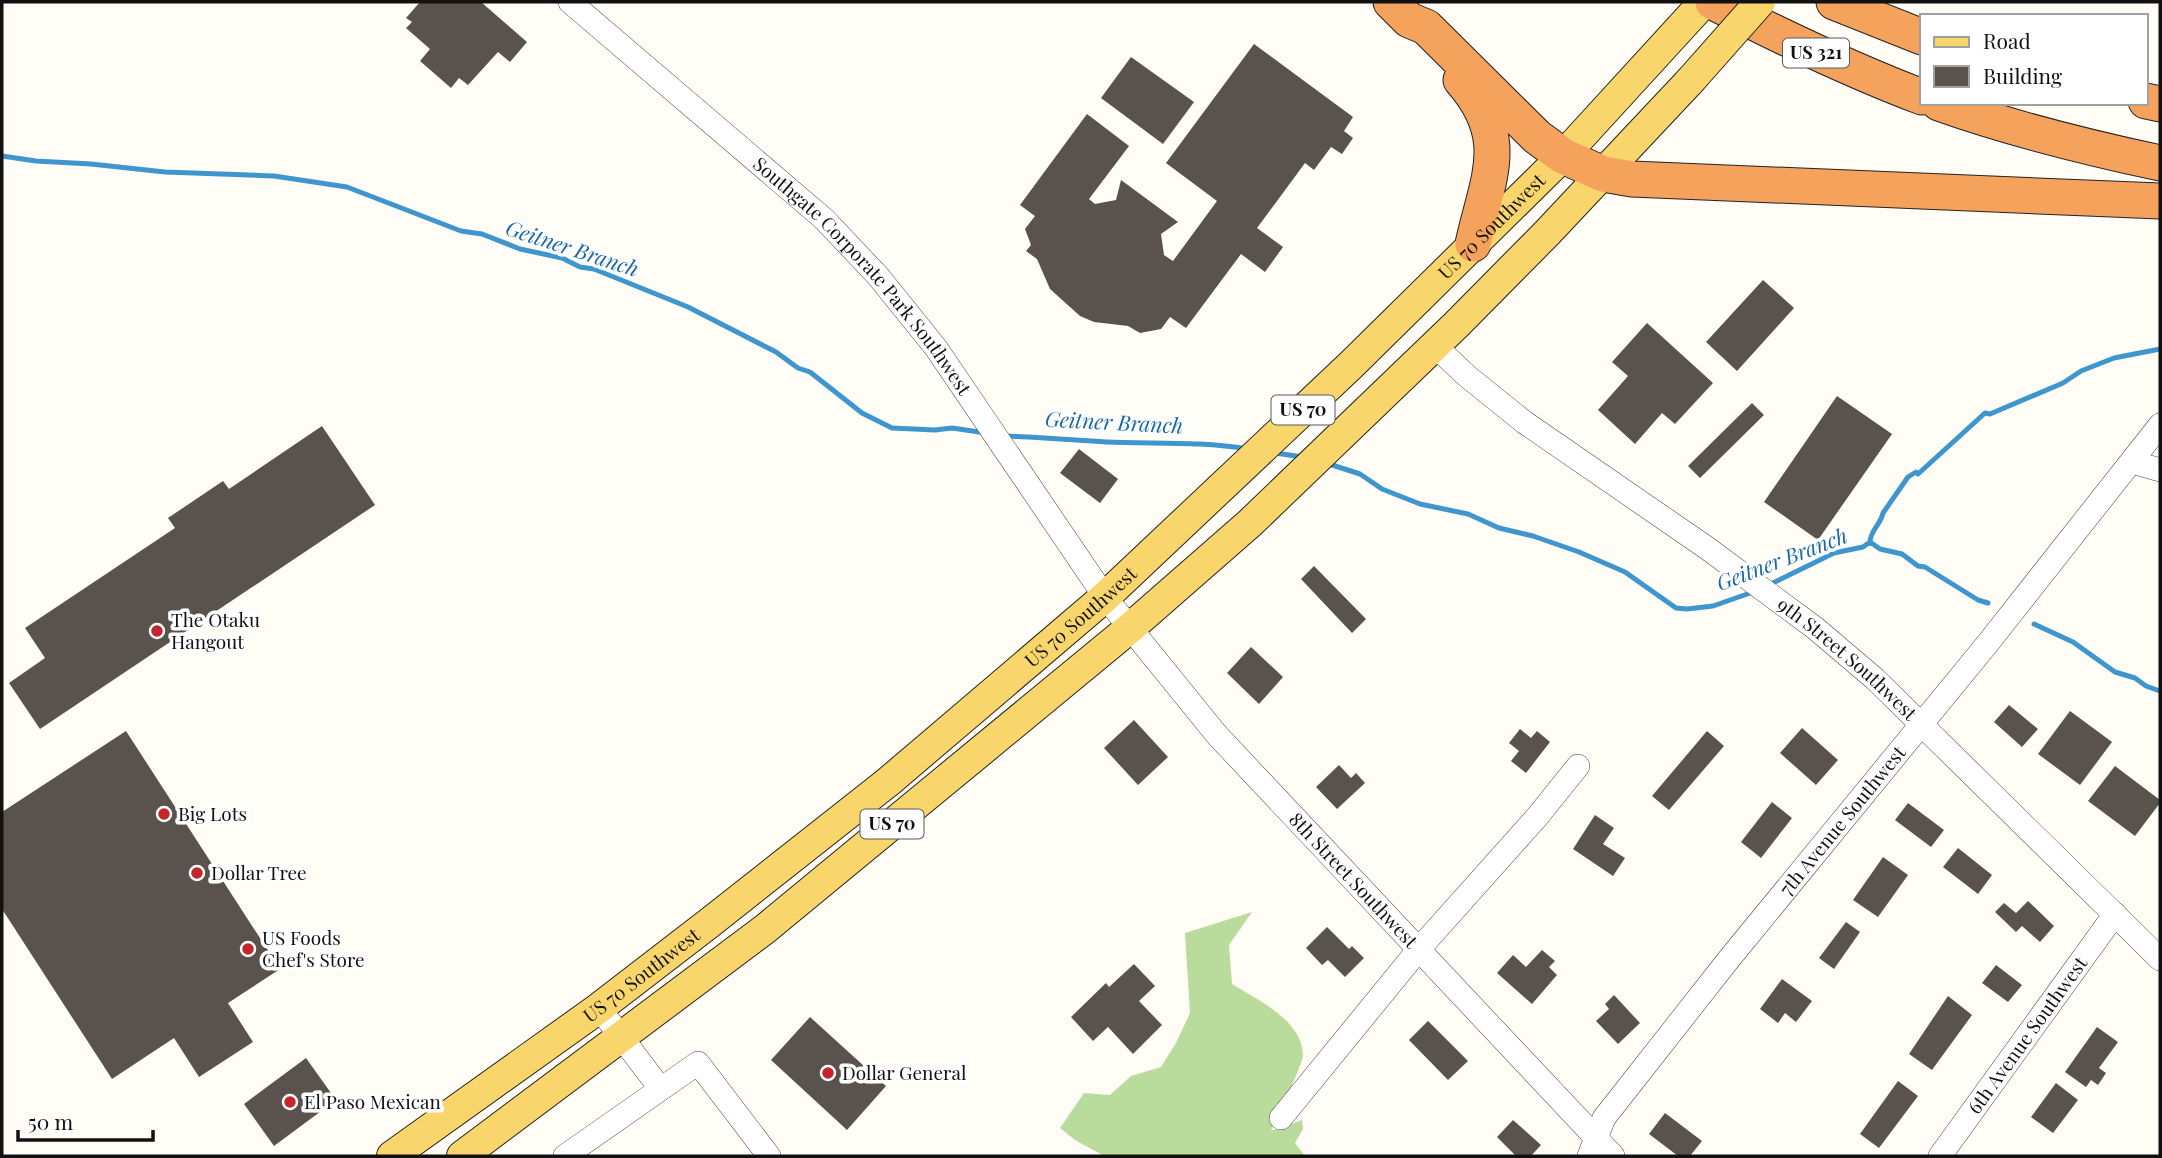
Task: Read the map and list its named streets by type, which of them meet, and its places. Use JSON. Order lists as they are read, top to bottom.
{
  "streets": {
    "highway": ["US 321"],
    "main road": ["US 70 Southwest", "US 70"],
    "street": [
      "Southgate Corporate Park Southwest",
      "9th Street Southwest",
      "7th Avenue Southwest",
      "8th Street Southwest",
      "6th Avenue Southwest"
    ]
  },
  "crossings": [
    ["US 70 Southwest", "Southgate Corporate Park Southwest"],
    ["US 70 Southwest", "9th Street Southwest"],
    ["US 70 Southwest", "8th Street Southwest"],
    ["Southgate Corporate Park Southwest", "8th Street Southwest"],
    ["9th Street Southwest", "7th Avenue Southwest"],
    ["9th Street Southwest", "6th Avenue Southwest"],
    ["7th Avenue Southwest", "8th Street Southwest"]
  ],
  "water": ["Geitner Branch"],
  "places": [
    "The Otaku Hangout",
    "Big Lots",
    "Dollar Tree",
    "US Foods Chef's Store",
    "Dollar General",
    "El Paso Mexican"
  ],
  "legend": ["Road", "Building"],
  "scale_bar": "50 m"
}
